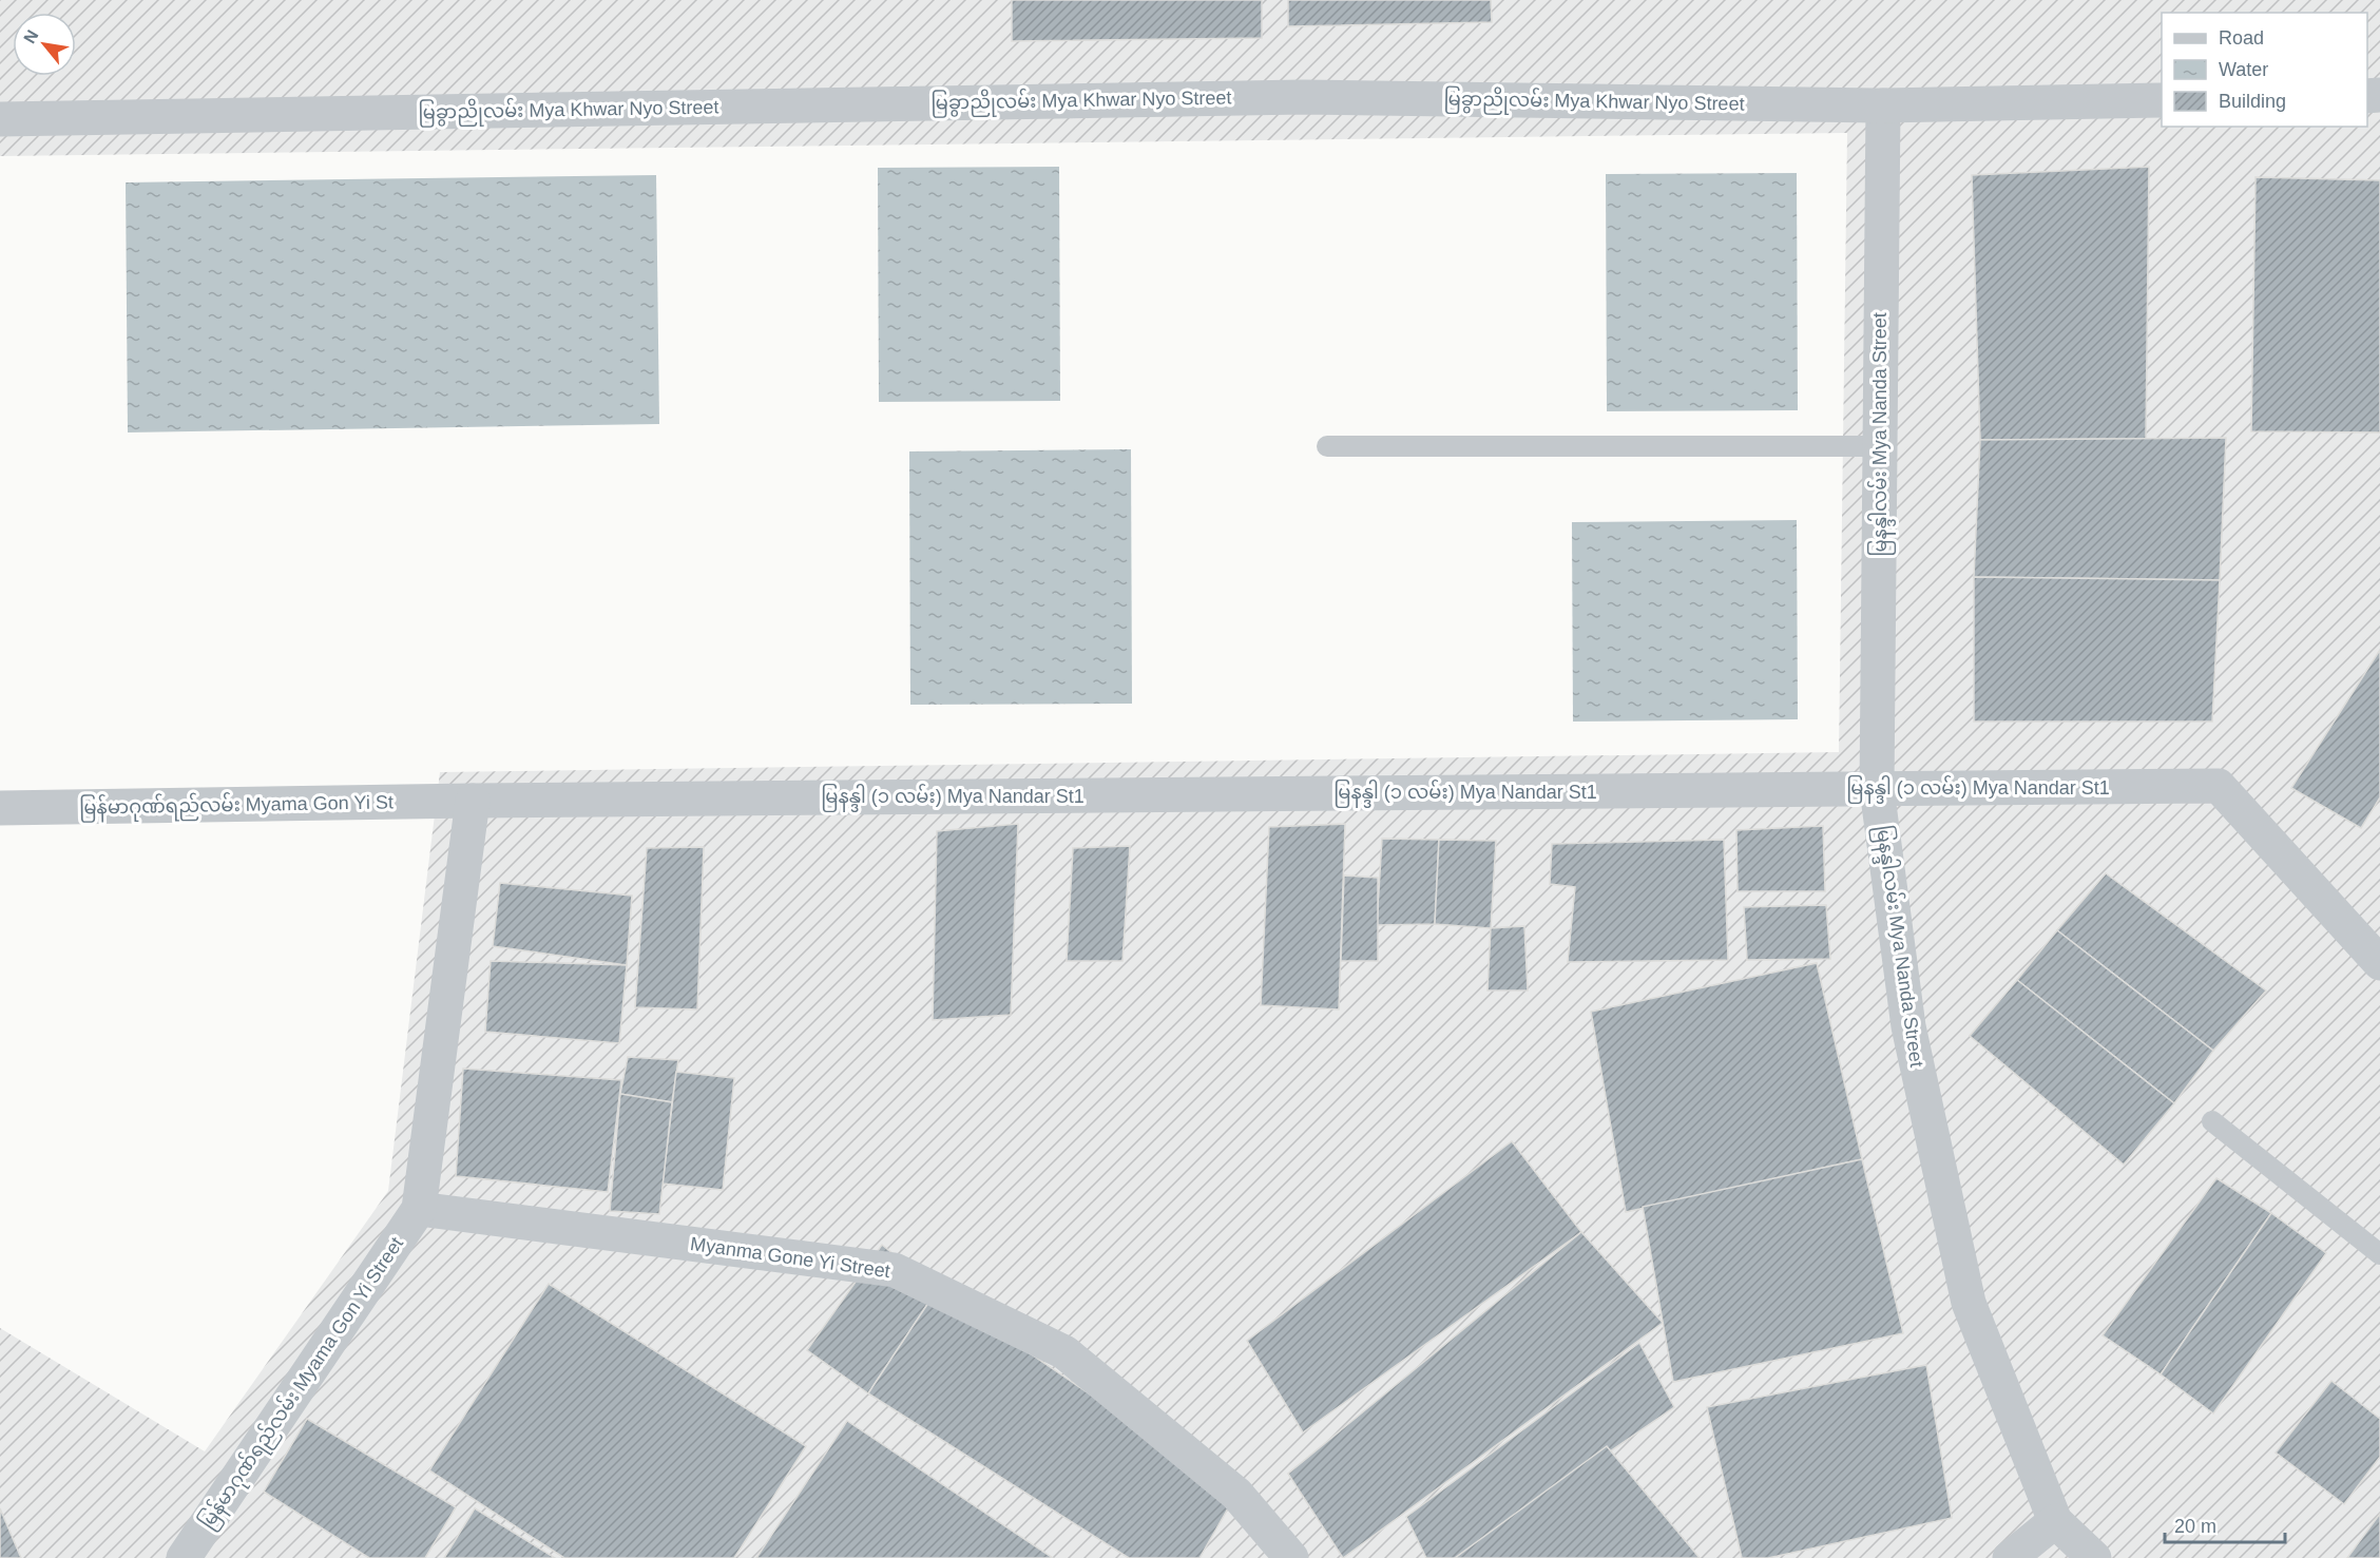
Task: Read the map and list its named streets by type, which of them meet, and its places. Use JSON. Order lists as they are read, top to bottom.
{
  "streets": {
    "street": [
      "မြခွာညိုလမ်း Mya Khwar Nyo Street",
      "မြနန္ဒါလမ်း Mya Nanda Street",
      "မြနန္ဒါ (၁ လမ်း) Mya Nandar St1",
      "မြန်မာဂုဏ်ရည်လမ်း Myama Gon Yi St",
      "Myanma Gone Yi Street",
      "မြန်မာဂုဏ်ရည်လမ်း Myama Gon Yi Street"
    ]
  },
  "crossings": [
    ["မြခွာညိုလမ်း Mya Khwar Nyo Street", "မြနန္ဒါလမ်း Mya Nanda Street"],
    ["မြနန္ဒါလမ်း Mya Nanda Street", "မြနန္ဒါ (၁ လမ်း) Mya Nandar St1"],
    ["မြနန္ဒါ (၁ လမ်း) Mya Nandar St1", "မြန်မာဂုဏ်ရည်လမ်း Myama Gon Yi St"],
    ["Myanma Gone Yi Street", "မြန်မာဂုဏ်ရည်လမ်း Myama Gon Yi Street"]
  ],
  "legend": ["Road", "Water", "Building"],
  "scale_bar": "20 m",
  "north": "top left"
}
